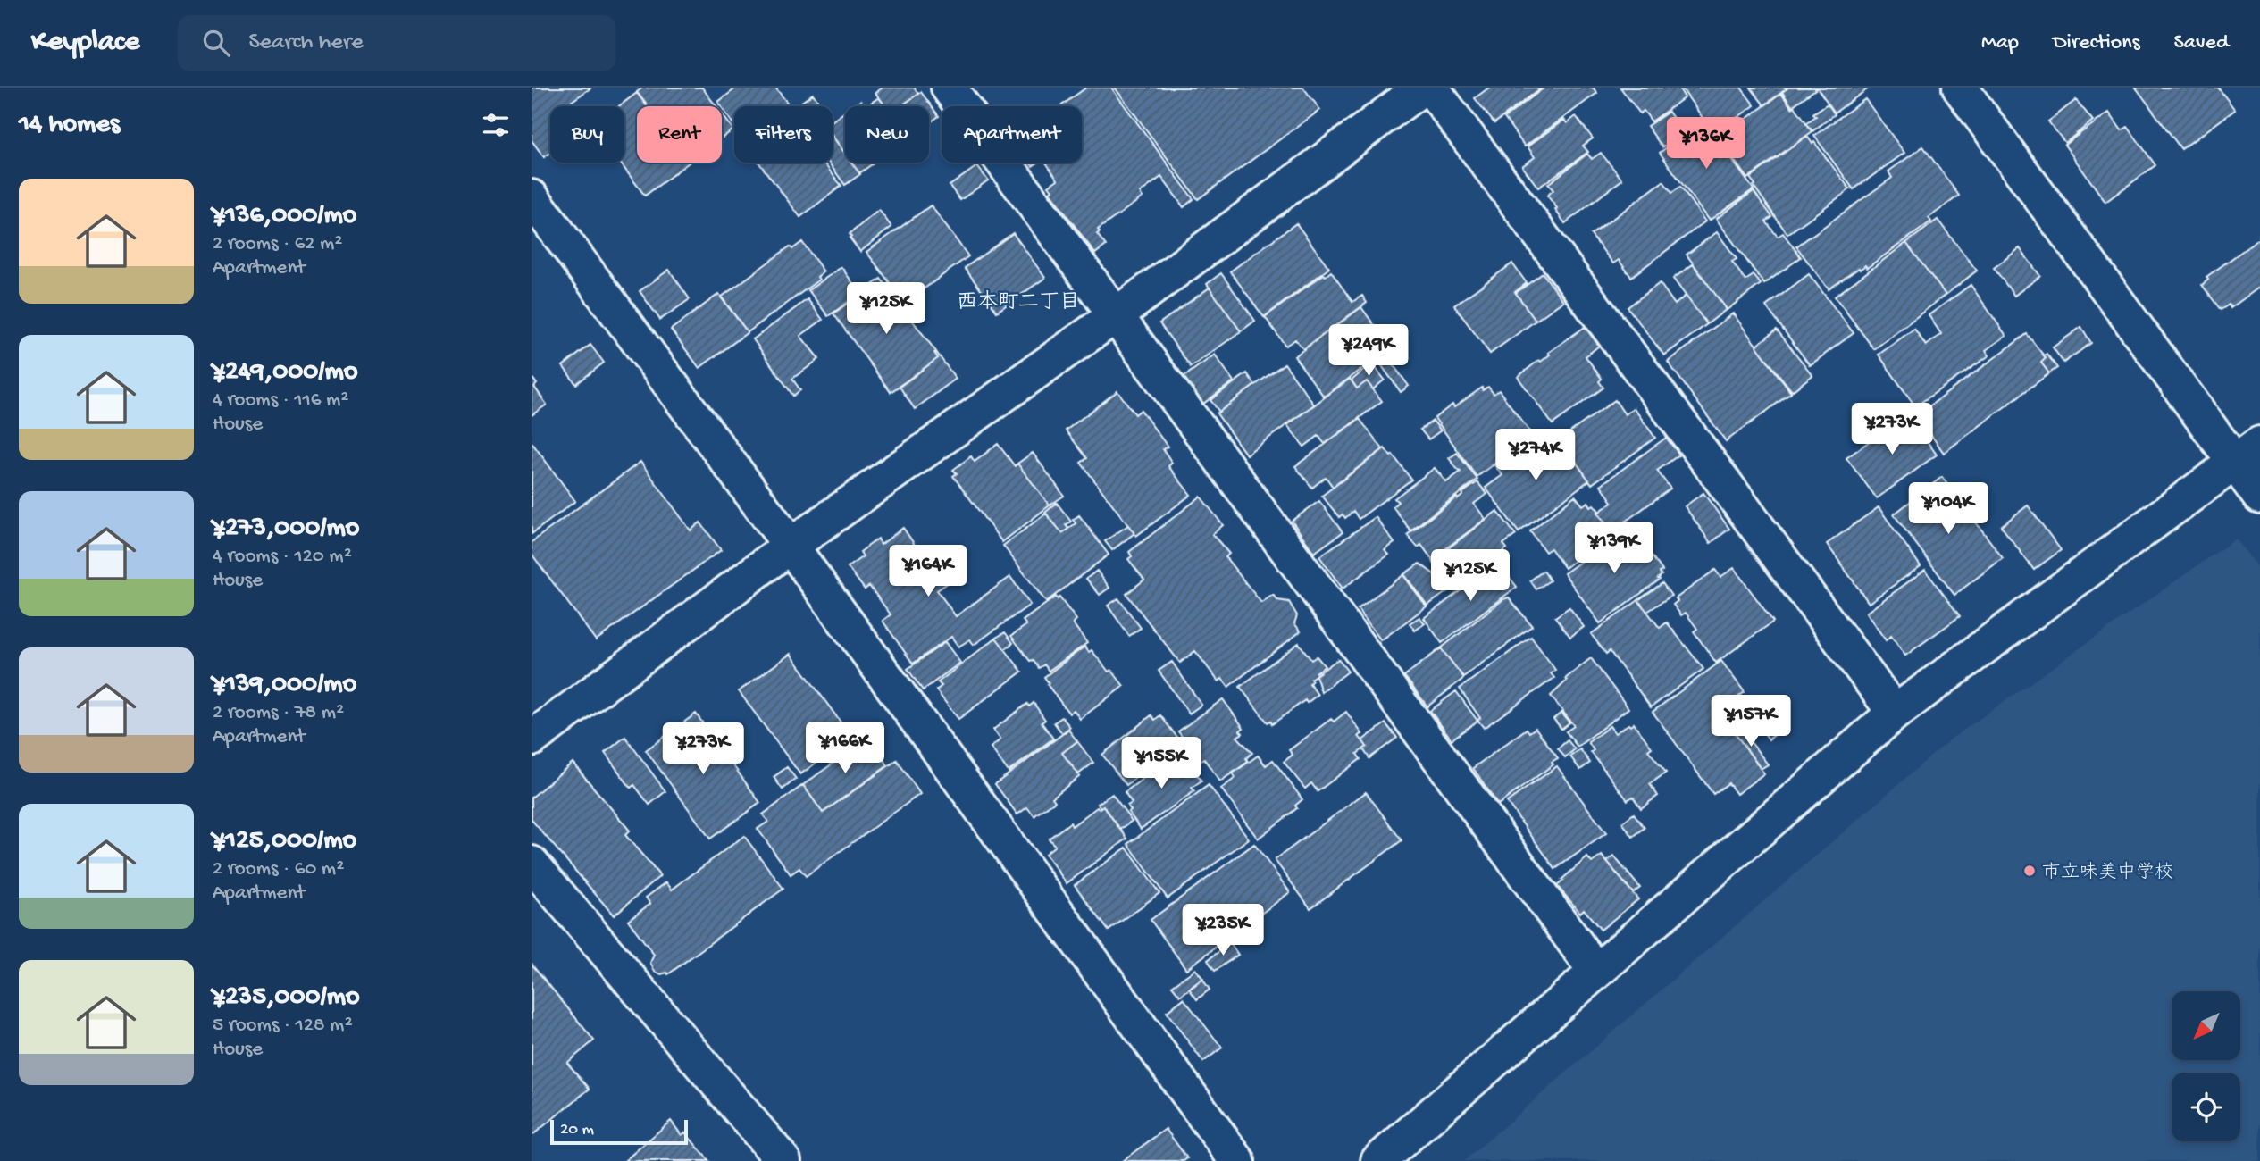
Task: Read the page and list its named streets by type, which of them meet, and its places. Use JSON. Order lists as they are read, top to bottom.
{
  "districts": ["西本町二丁目"],
  "places": ["市立味美中学校"],
  "scale_bar": "20 m",
  "north": "bottom left",
  "page": {
    "header": "Keyplace",
    "search": "Search here",
    "nav": ["Map", "Directions", "Saved"],
    "heading": "14 homes",
    "chip": [
      "Buy",
      "Rent",
      "Filters",
      "New",
      "Apartment"
    ],
    "price": [
      "¥136K",
      "¥125K",
      "¥249K",
      "¥273K",
      "¥274K",
      "¥104K",
      "¥139K",
      "¥164K",
      "¥125K",
      "¥157K",
      "¥166K",
      "¥273K",
      "¥155K",
      "¥235K"
    ],
    "list": [
      {
        "name": "¥136,000/mo",
        "note": "2 rooms · 62 m² · Apartment"
      },
      {
        "name": "¥249,000/mo",
        "note": "4 rooms · 116 m² · House"
      },
      {
        "name": "¥273,000/mo",
        "note": "4 rooms · 120 m² · House"
      },
      {
        "name": "¥139,000/mo",
        "note": "2 rooms · 78 m² · Apartment"
      },
      {
        "name": "¥125,000/mo",
        "note": "2 rooms · 60 m² · Apartment"
      },
      {
        "name": "¥235,000/mo",
        "note": "5 rooms · 128 m² · House"
      }
    ],
    "scale": "20 m"
  }
}
